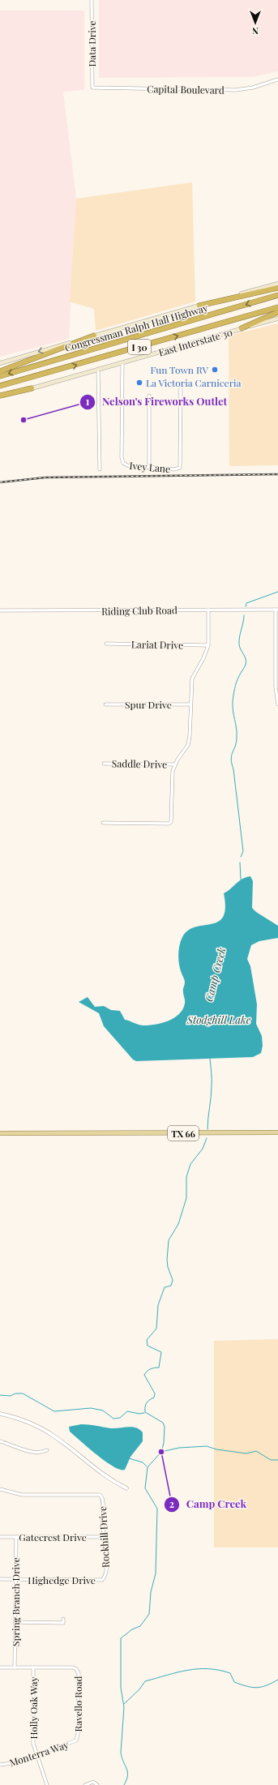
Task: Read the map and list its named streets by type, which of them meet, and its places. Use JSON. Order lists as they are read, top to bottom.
{
  "streets": {
    "highway": ["Congressman Ralph Hall Highway", "I 30"],
    "main road": ["East Interstate 30", "TX 66"],
    "street": [
      "Data Drive",
      "Capital Boulevard",
      "Ivey Lane",
      "Riding Club Road",
      "Lariat Drive",
      "Spur Drive",
      "Saddle Drive",
      "Gatecrest Drive",
      "Rockhill Drive",
      "Highedge Drive",
      "Spring Branch Drive",
      "Ravello Road",
      "Holly Oak Way",
      "Monterra Way"
    ]
  },
  "crossings": [
    ["Data Drive", "Capital Boulevard"],
    ["East Interstate 30", "Ivey Lane"],
    ["Gatecrest Drive", "Rockhill Drive"],
    ["Gatecrest Drive", "Spring Branch Drive"],
    ["Rockhill Drive", "Highedge Drive"],
    ["Highedge Drive", "Spring Branch Drive"],
    ["Ravello Road", "Holly Oak Way"],
    ["Ravello Road", "Monterra Way"],
    ["Holly Oak Way", "Monterra Way"]
  ],
  "water": ["Camp Creek", "Stodghill Lake"],
  "places": [
    "Fun Town RV",
    "La Victoria Carniceria",
    "Nelson's Fireworks Outlet",
    "Camp Creek"
  ],
  "north": "bottom"
}
